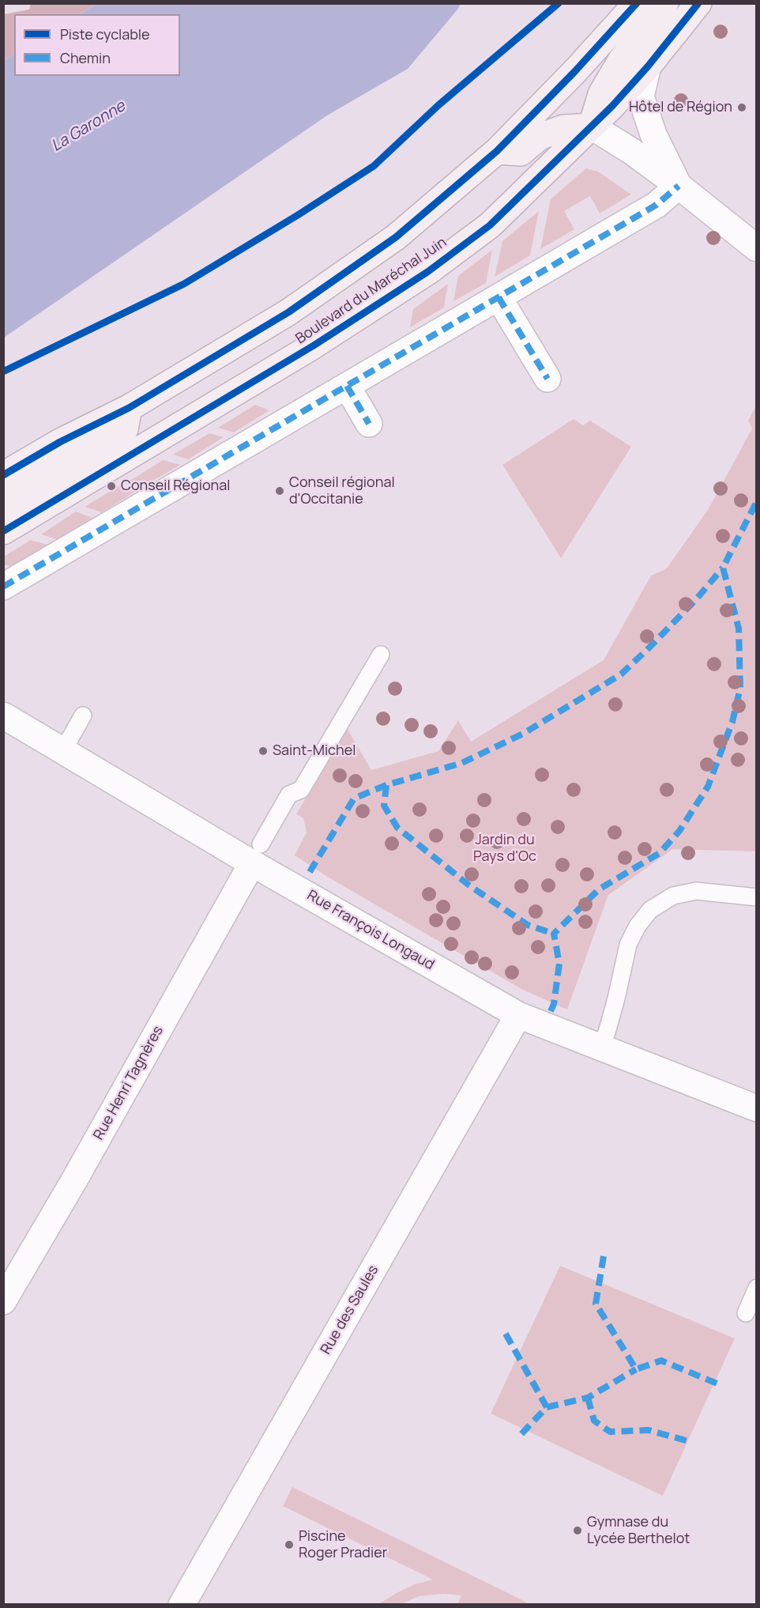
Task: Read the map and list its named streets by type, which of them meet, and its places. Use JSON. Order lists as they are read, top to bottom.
{
  "streets": {
    "main road": ["Boulevard du Maréchal Juin"],
    "street": ["Rue François Longaud", "Rue Henri Tagnères", "Rue des Saules"]
  },
  "crossings": [
    ["Rue François Longaud", "Rue Henri Tagnères"],
    ["Rue François Longaud", "Rue des Saules"]
  ],
  "water": ["La Garonne"],
  "parks": ["Jardin du Pays d'Oc"],
  "places": [
    "Hôtel de Région",
    "Conseil Régional",
    "Conseil régional d'Occitanie",
    "Saint-Michel",
    "Gymnase du Lycée Berthelot",
    "Piscine Roger Pradier"
  ],
  "legend": ["Piste cyclable", "Chemin"]
}
